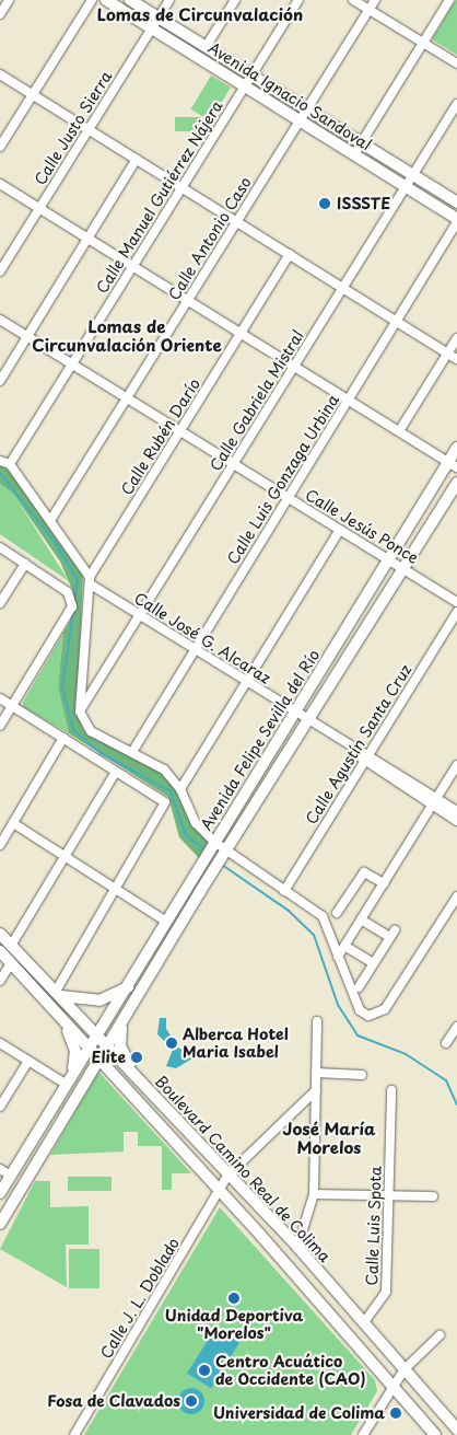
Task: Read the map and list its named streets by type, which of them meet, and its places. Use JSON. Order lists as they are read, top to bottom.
{
  "streets": {
    "main road": ["Avenida Ignacio Sandoval", "Avenida Felipe Sevilla del Río", "Boulevard Camino Real de Colima"],
    "street": [
      "Calle Justo Sierra",
      "Calle Manuel Gutiérrez Nájera",
      "Calle Antonio Caso",
      "Calle Gabriela Mistral",
      "Calle Rubén Darío",
      "Calle Luis Gonzaga Urbina",
      "Calle Jesús Ponce",
      "Calle José G. Alcaraz",
      "Calle Agustín Santa Cruz",
      "Calle Luis Spota",
      "Calle J. L. Doblado"
    ]
  },
  "crossings": [
    ["Avenida Ignacio Sandoval", "Calle Justo Sierra"],
    ["Avenida Ignacio Sandoval", "Calle Manuel Gutiérrez Nájera"],
    ["Avenida Ignacio Sandoval", "Calle Antonio Caso"],
    ["Avenida Ignacio Sandoval", "Calle Gabriela Mistral"],
    ["Avenida Ignacio Sandoval", "Calle Luis Gonzaga Urbina"],
    ["Calle Manuel Gutiérrez Nájera", "Calle Jesús Ponce"],
    ["Calle Antonio Caso", "Calle Jesús Ponce"],
    ["Calle Gabriela Mistral", "Calle Jesús Ponce"],
    ["Calle Gabriela Mistral", "Calle José G. Alcaraz"],
    ["Calle Rubén Darío", "Calle Jesús Ponce"],
    ["Calle Rubén Darío", "Calle José G. Alcaraz"],
    ["Calle Luis Gonzaga Urbina", "Calle Jesús Ponce"],
    ["Calle Luis Gonzaga Urbina", "Calle José G. Alcaraz"],
    ["Calle Jesús Ponce", "Avenida Felipe Sevilla del Río"],
    ["Calle José G. Alcaraz", "Avenida Felipe Sevilla del Río"],
    ["Calle José G. Alcaraz", "Calle Agustín Santa Cruz"],
    ["Avenida Felipe Sevilla del Río", "Boulevard Camino Real de Colima"],
    ["Boulevard Camino Real de Colima", "Calle Luis Spota"],
    ["Boulevard Camino Real de Colima", "Calle J. L. Doblado"]
  ],
  "districts": ["Lomas de Circunvalación", "Lomas de Circunvalación Oriente", "José María Morelos"],
  "places": [
    "ISSSTE",
    "Alberca Hotel Maria Isabel",
    "Elite",
    "Unidad Deportiva \"Morelos\"",
    "Centro Acuático de Occidente (CAO)",
    "Fosa de Clavados",
    "Universidad de Colima"
  ]
}
